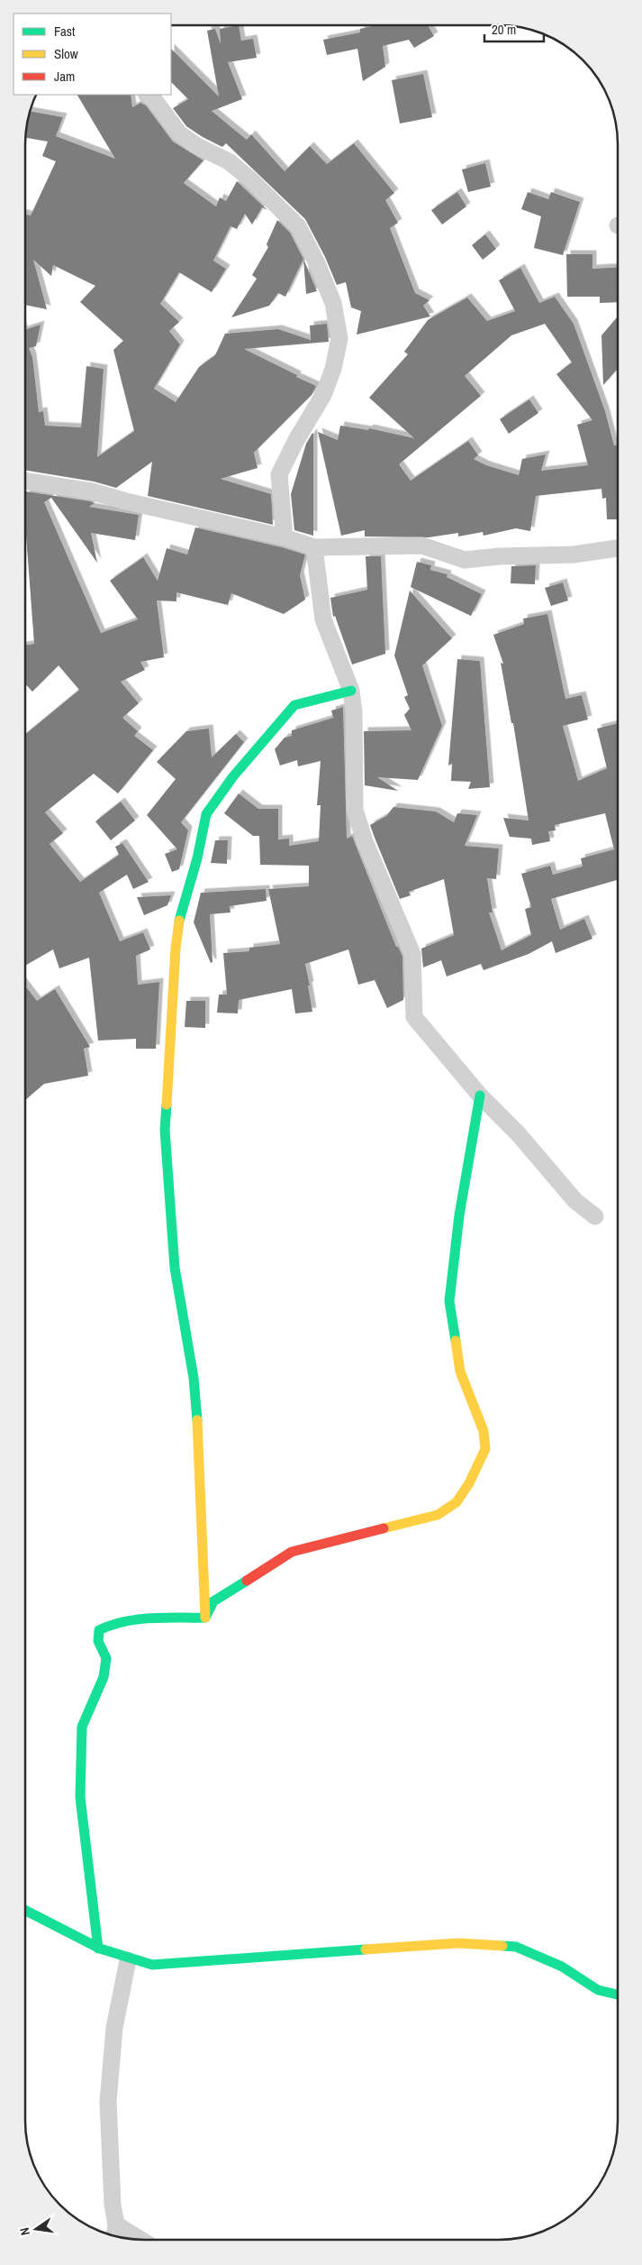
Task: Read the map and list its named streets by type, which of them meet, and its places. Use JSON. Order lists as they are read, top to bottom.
{
  "legend": ["Fast", "Slow", "Jam"],
  "scale_bar": "20 m",
  "north": "left"
}
